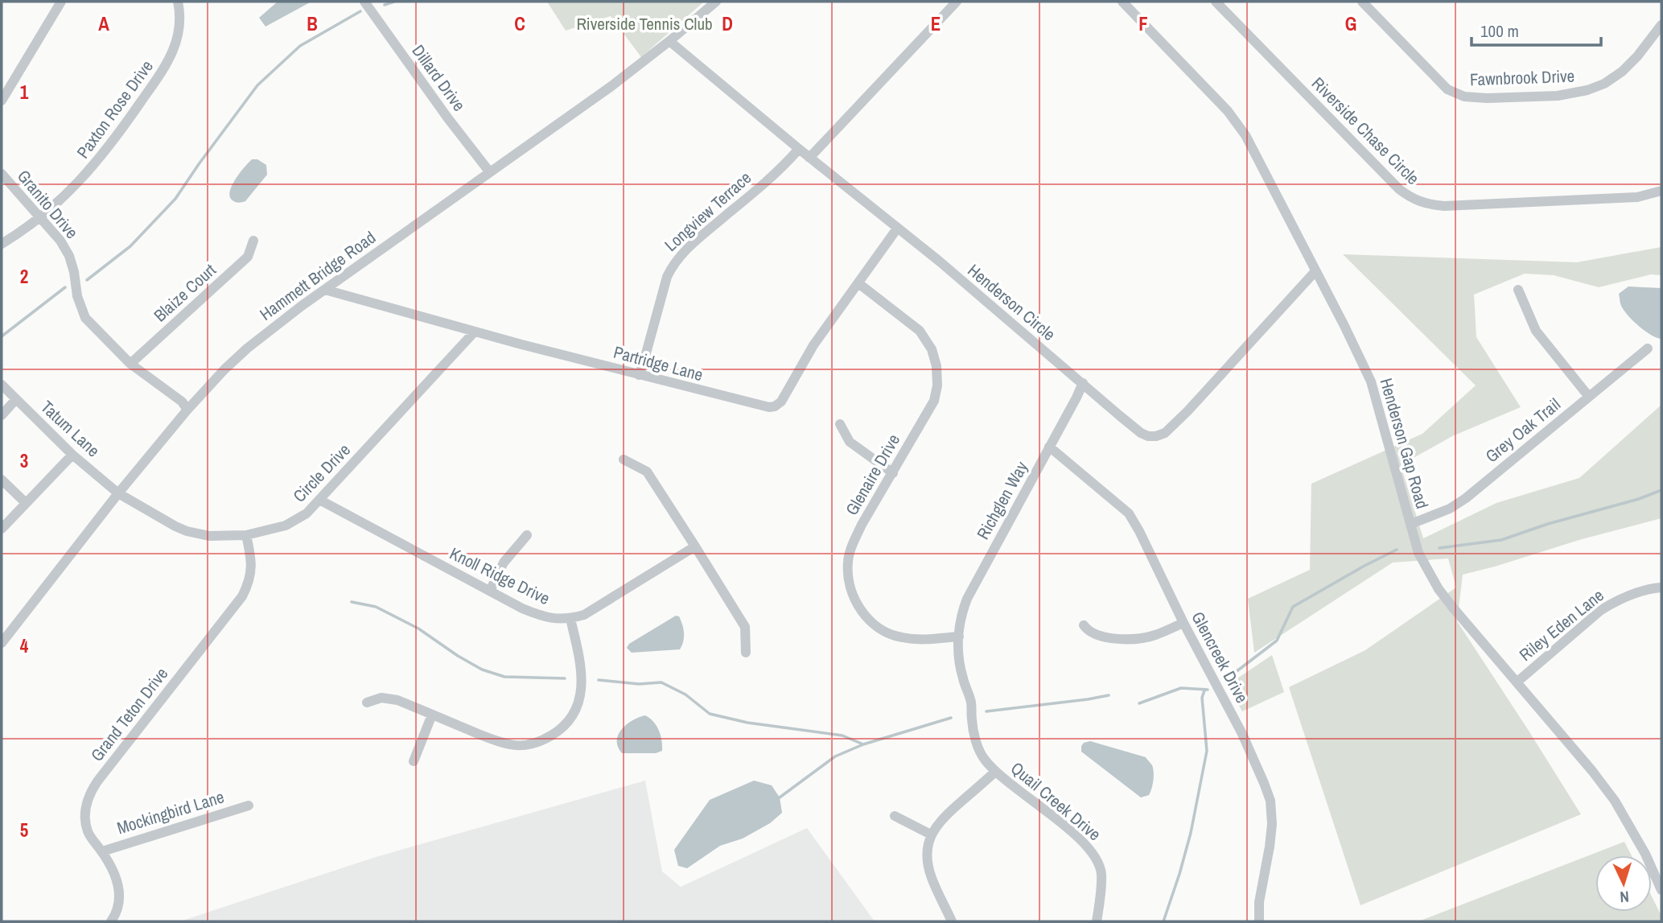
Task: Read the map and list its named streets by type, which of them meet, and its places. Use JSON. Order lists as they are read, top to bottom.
{
  "streets": {
    "street": [
      "Dillard Drive",
      "Fawnbrook Drive",
      "Paxton Rose Drive",
      "Riverside Chase Circle",
      "Granito Drive",
      "Longview Terrace",
      "Hammett Bridge Road",
      "Blaize Court",
      "Henderson Circle",
      "Partridge Lane",
      "Tatum Lane",
      "Grey Oak Trail",
      "Henderson Gap Road",
      "Circle Drive",
      "Glenaire Drive",
      "Richglen Way",
      "Knoll Ridge Drive",
      "Riley Eden Lane",
      "Glencreek Drive",
      "Grand Teton Drive",
      "Quail Creek Drive",
      "Mockingbird Lane"
    ]
  },
  "crossings": [
    ["Dillard Drive", "Hammett Bridge Road"],
    ["Paxton Rose Drive", "Granito Drive"],
    ["Granito Drive", "Hammett Bridge Road"],
    ["Granito Drive", "Blaize Court"],
    ["Longview Terrace", "Henderson Circle"],
    ["Longview Terrace", "Partridge Lane"],
    ["Hammett Bridge Road", "Henderson Circle"],
    ["Hammett Bridge Road", "Partridge Lane"],
    ["Hammett Bridge Road", "Tatum Lane"],
    ["Hammett Bridge Road", "Circle Drive"],
    ["Henderson Circle", "Partridge Lane"],
    ["Henderson Circle", "Henderson Gap Road"],
    ["Henderson Circle", "Richglen Way"],
    ["Partridge Lane", "Circle Drive"],
    ["Partridge Lane", "Glenaire Drive"],
    ["Tatum Lane", "Circle Drive"],
    ["Grey Oak Trail", "Henderson Gap Road"],
    ["Henderson Gap Road", "Riley Eden Lane"],
    ["Circle Drive", "Knoll Ridge Drive"],
    ["Circle Drive", "Grand Teton Drive"],
    ["Glenaire Drive", "Richglen Way"],
    ["Glenaire Drive", "Quail Creek Drive"],
    ["Richglen Way", "Glencreek Drive"],
    ["Richglen Way", "Quail Creek Drive"],
    ["Grand Teton Drive", "Mockingbird Lane"]
  ],
  "parks": ["Riverside Tennis Club"],
  "scale_bar": "100 m",
  "north": "bottom",
  "grid": {
    "columns": [
      "A",
      "B",
      "C",
      "D",
      "E",
      "F",
      "G"
    ],
    "rows": [
      "1",
      "2",
      "3",
      "4",
      "5"
    ]
  }
}
